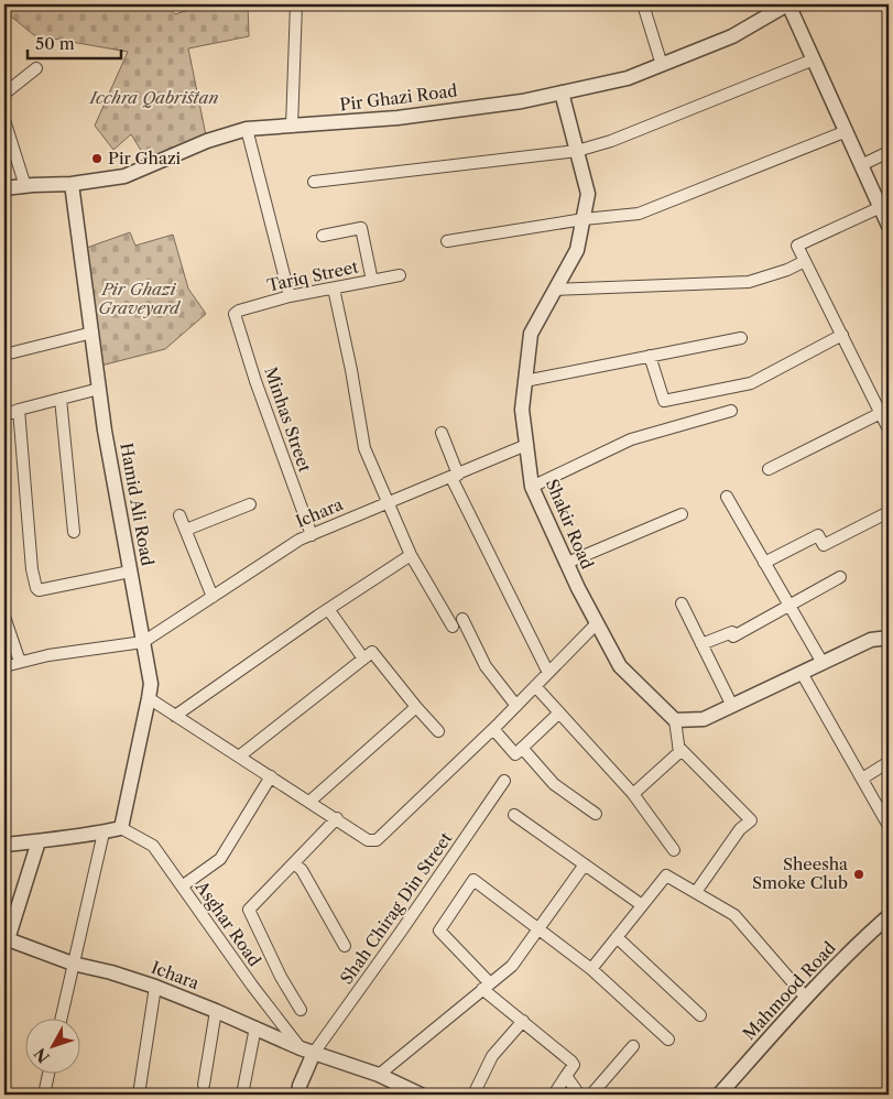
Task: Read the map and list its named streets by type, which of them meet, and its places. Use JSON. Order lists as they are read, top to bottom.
{
  "streets": {
    "street": [
      "Pir Ghazi Road",
      "Tariq Street",
      "Minhas Street",
      "Hamid Ali Road",
      "Ichara",
      "Shakir Road",
      "Shah Chirag Din Street",
      "Asghar Road",
      "Mahmood Road"
    ]
  },
  "crossings": [
    ["Pir Ghazi Road", "Hamid Ali Road"],
    ["Pir Ghazi Road", "Shakir Road"],
    ["Tariq Street", "Minhas Street"],
    ["Minhas Street", "Ichara"],
    ["Hamid Ali Road", "Ichara"],
    ["Hamid Ali Road", "Asghar Road"],
    ["Ichara", "Shakir Road"],
    ["Ichara", "Shah Chirag Din Street"],
    ["Ichara", "Asghar Road"],
    ["Shah Chirag Din Street", "Asghar Road"]
  ],
  "parks": ["Icchra Qabristan", "Pir Ghazi Graveyard"],
  "places": ["Pir Ghazi", "Sheesha Smoke Club"],
  "scale_bar": "50 m",
  "north": "bottom left"
}
